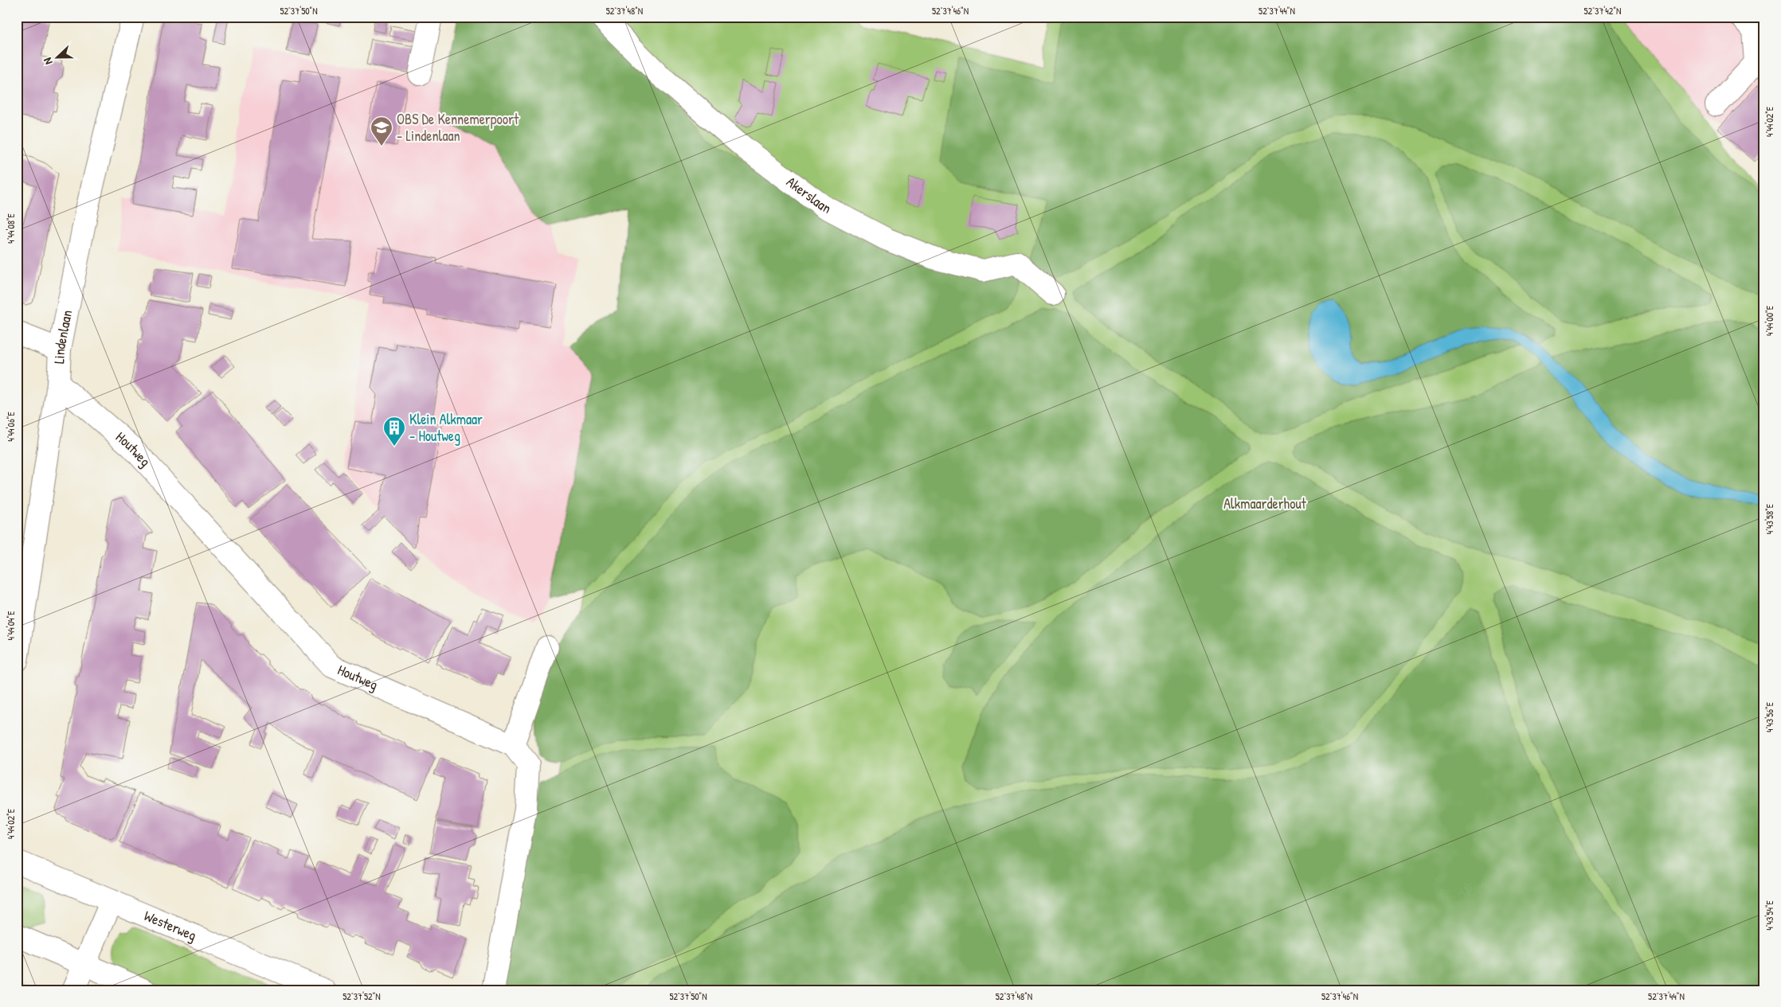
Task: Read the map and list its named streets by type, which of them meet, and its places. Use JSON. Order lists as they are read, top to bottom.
{
  "streets": {
    "street": [
      "Akerslaan",
      "Lindenlaan",
      "Houtweg",
      "Westerweg"
    ]
  },
  "crossings": [
    ["Lindenlaan", "Houtweg"]
  ],
  "parks": ["Alkmaarderhout"],
  "places": {
    "school or university": ["OBS De Kennemerpoort - Lindenlaan"],
    "building": ["Klein Alkmaar - Houtweg"]
  },
  "north": "left",
  "coordinates": [
    "52°37'50\"N",
    "52°37'48\"N",
    "52°37'46\"N",
    "52°37'44\"N",
    "52°37'42\"N",
    "4°44'02\"E",
    "4°44'08\"E",
    "4°44'00\"E",
    "4°44'06\"E",
    "4°43'58\"E",
    "4°44'04\"E",
    "4°43'56\"E",
    "4°43'54\"E",
    "52°37'52\"N"
  ]
}
